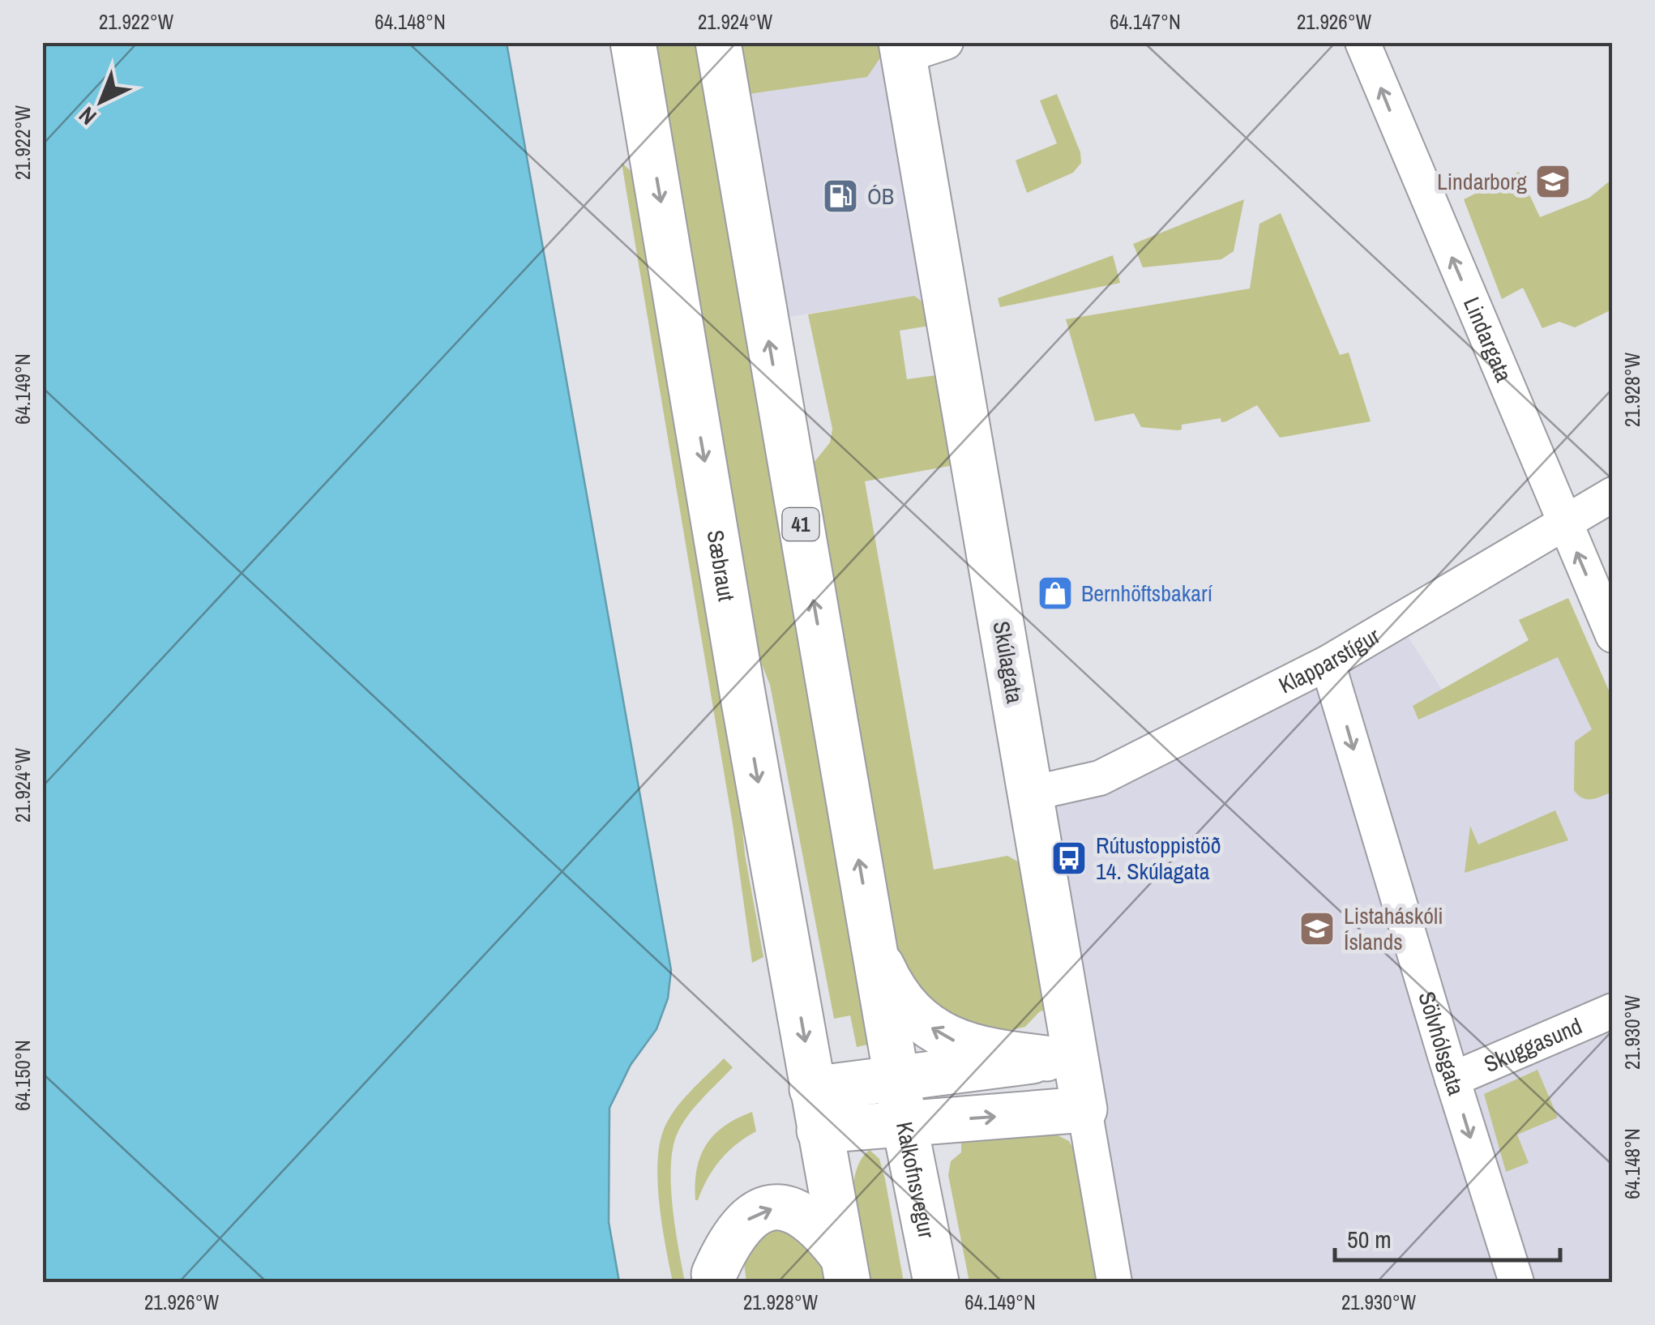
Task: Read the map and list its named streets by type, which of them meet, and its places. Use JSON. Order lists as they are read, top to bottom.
{
  "streets": {
    "main road": [
      "41",
      "Sæbraut",
      "Skúlagata",
      "Kalkofnsvegur"
    ],
    "street": [
      "Lindargata",
      "Klapparstígur",
      "Sölvhólsgata",
      "Skuggasund"
    ]
  },
  "crossings": [
    ["Lindargata", "Klapparstígur"],
    ["41", "Kalkofnsvegur"],
    ["Klapparstígur", "Skúlagata"],
    ["Klapparstígur", "Sölvhólsgata"],
    ["Sölvhólsgata", "Skuggasund"]
  ],
  "one_way": ["Lindargata", "Sölvhólsgata"],
  "places": {
    "school or university": ["Lindarborg", "Listaháskóli Íslands"],
    "fuel station": ["ÓB"],
    "shop": ["Bernhöftsbakarí"],
    "bus stop": ["Rútustoppistöð 14. Skúlagata"]
  },
  "scale_bar": "50 m",
  "north": "bottom left",
  "coordinates": [
    "21.922°W",
    "64.148°N",
    "21.924°W",
    "64.147°N",
    "21.926°W",
    "64.149°N",
    "21.928°W",
    "21.930°W",
    "64.150°N"
  ]
}
